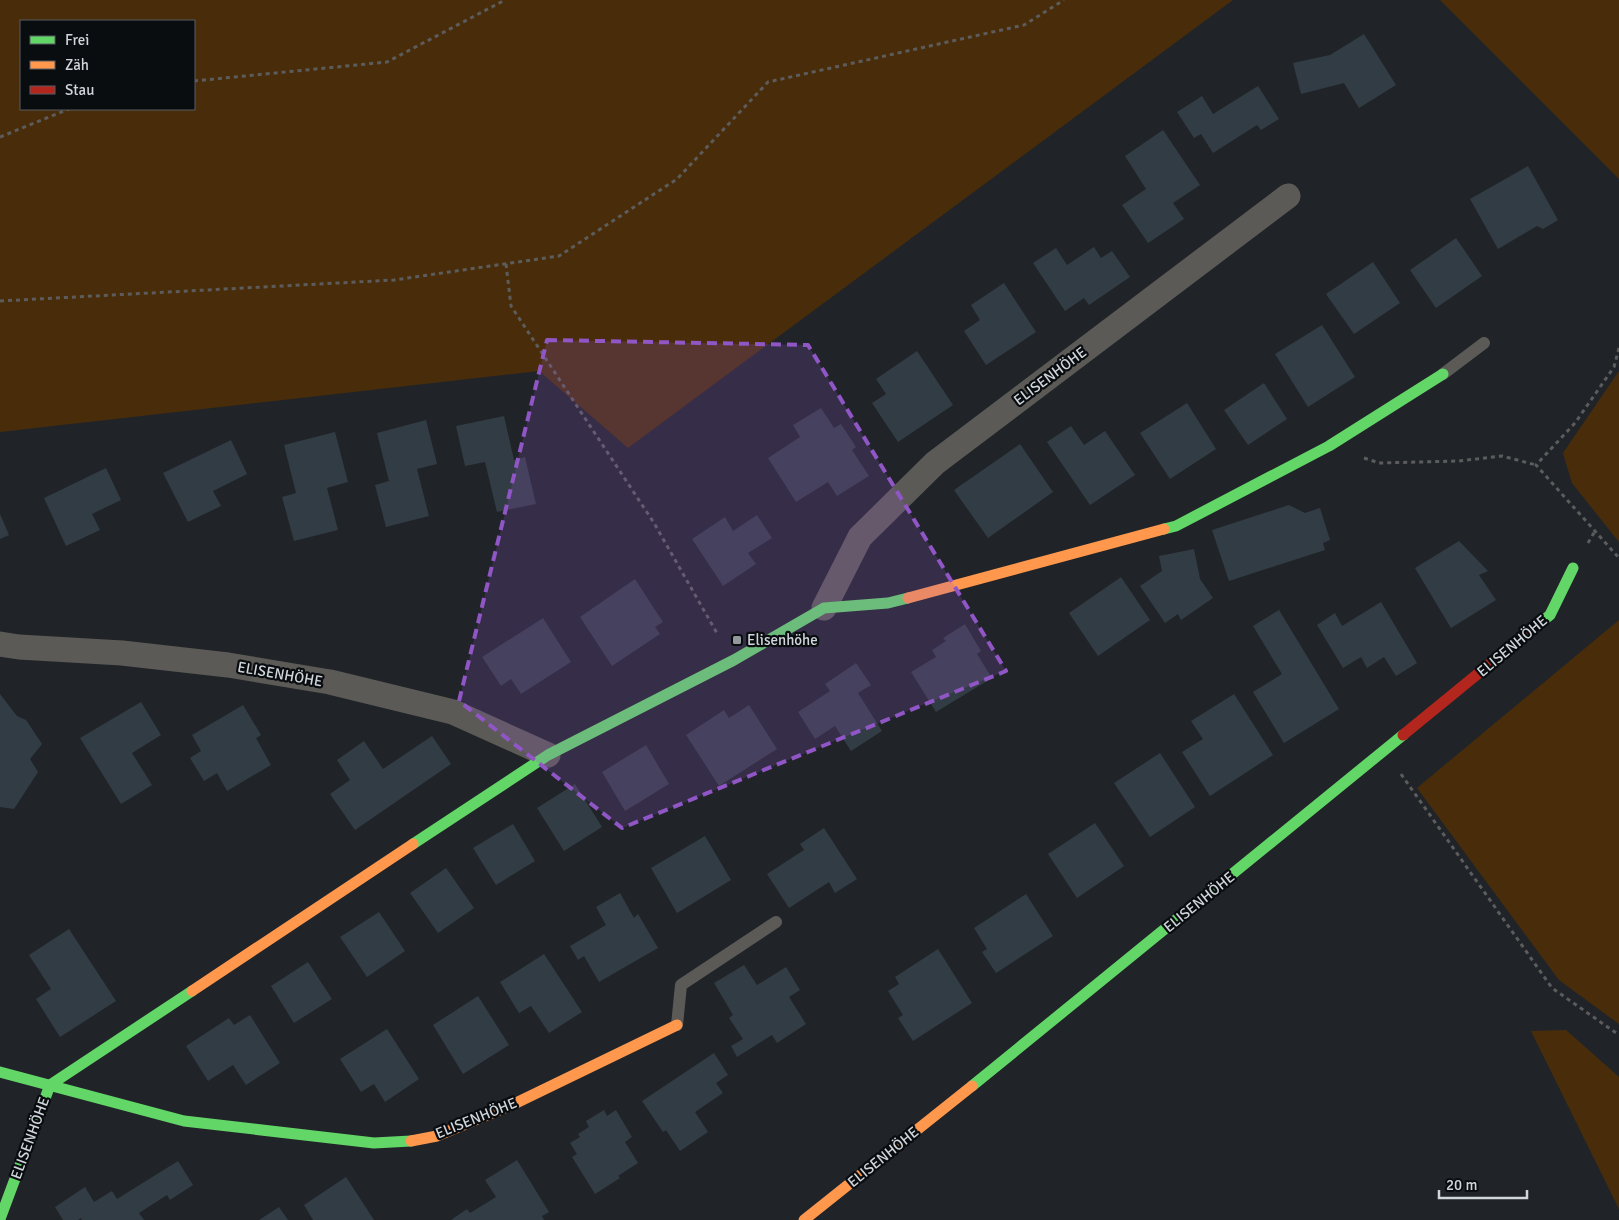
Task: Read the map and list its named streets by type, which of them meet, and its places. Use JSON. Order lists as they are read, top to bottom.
{
  "streets": {
    "street": ["ELISENHÖHE"]
  },
  "places": {
    "transit": ["Elisenhöhe"]
  },
  "legend": ["Frei", "Zäh", "Stau"],
  "scale_bar": "20 m"
}
